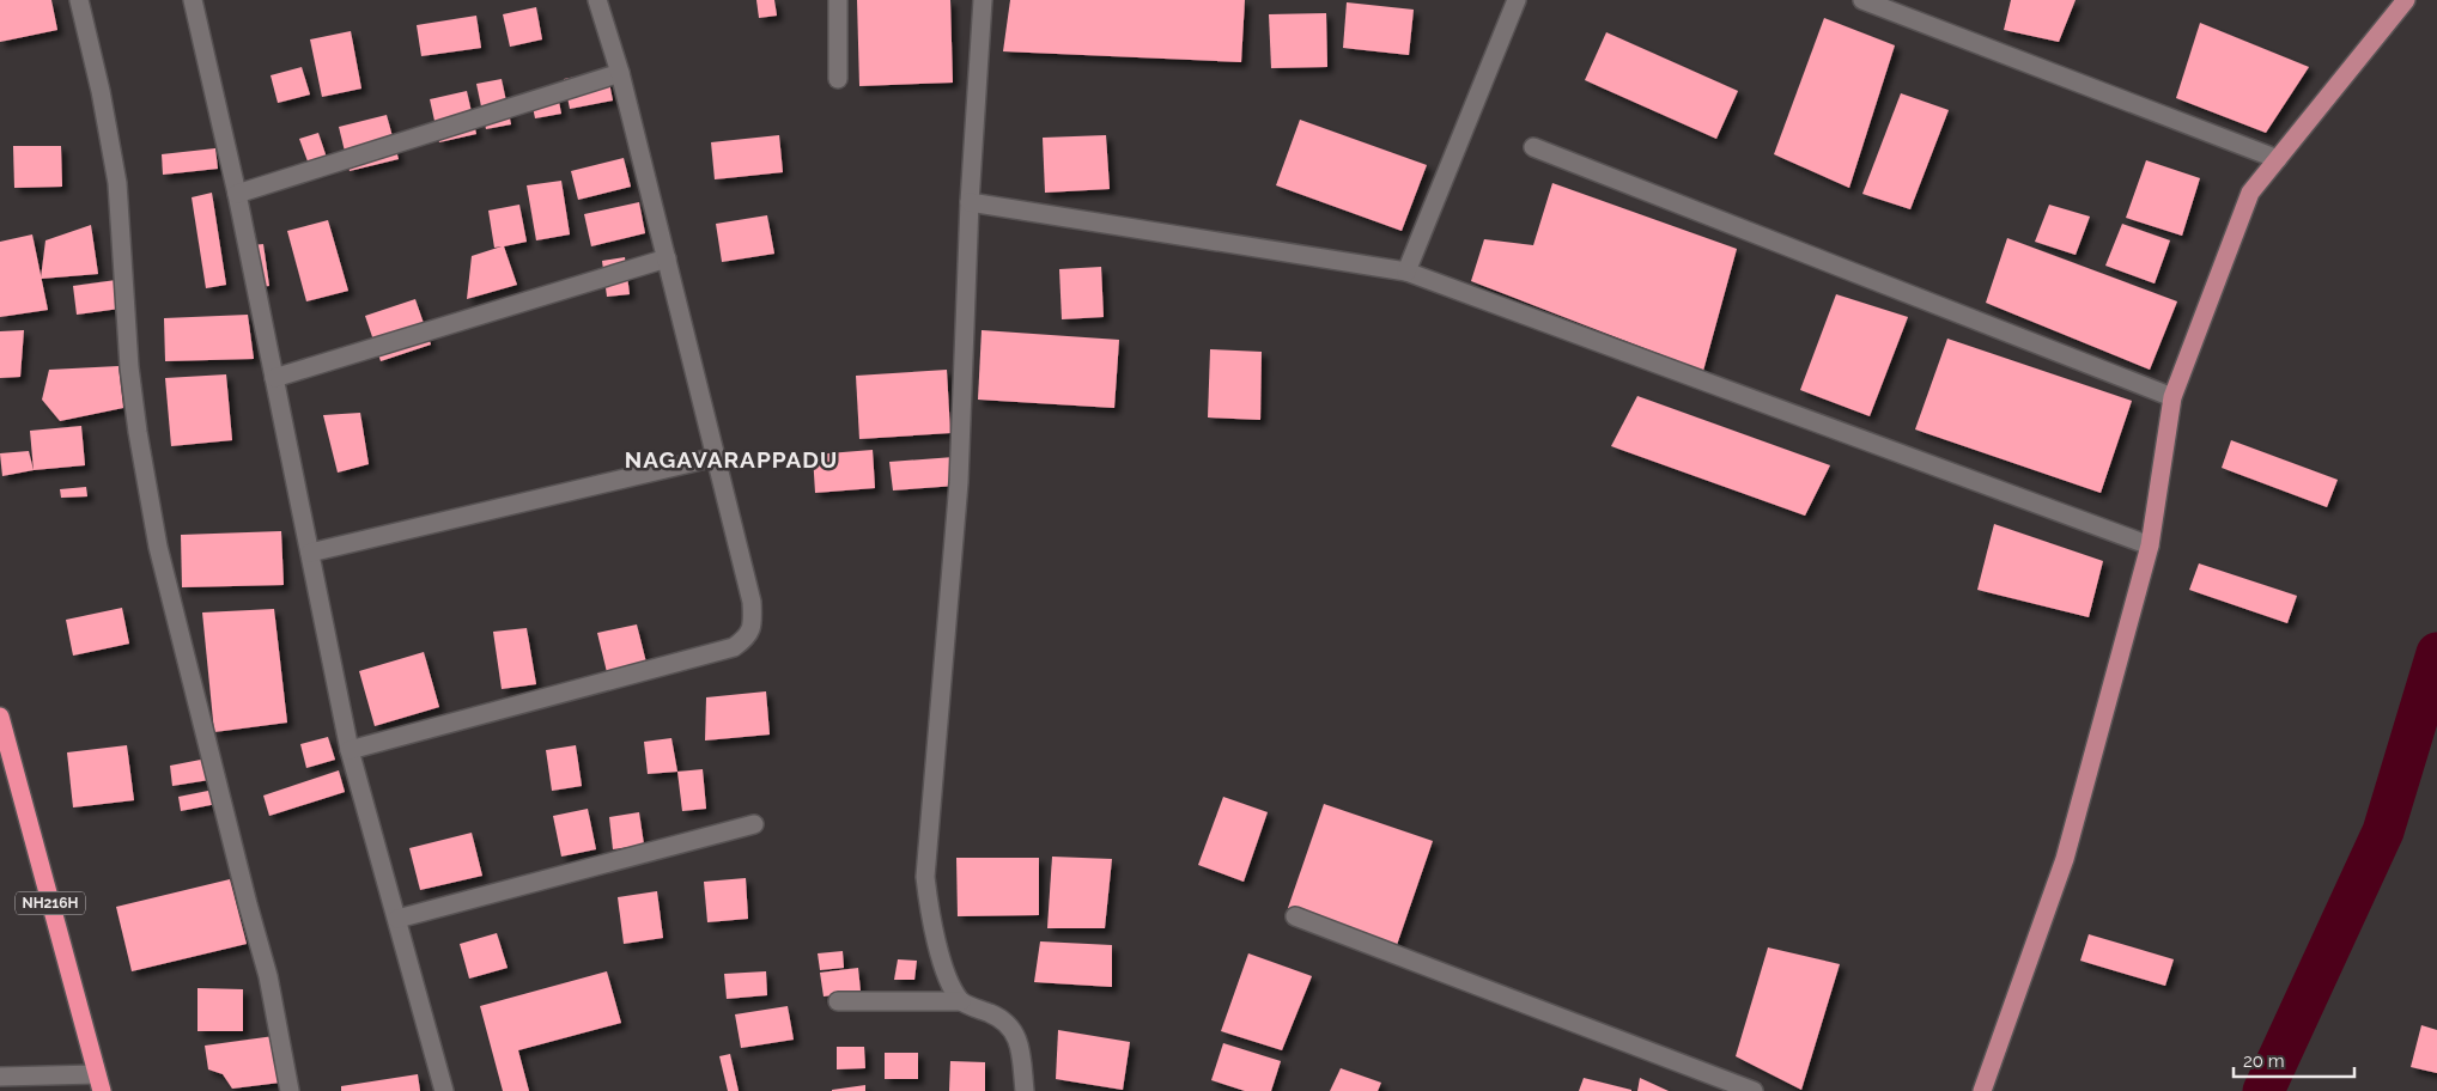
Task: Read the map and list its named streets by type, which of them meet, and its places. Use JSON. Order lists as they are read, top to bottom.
{
  "streets": {
    "highway": ["NH216H"]
  },
  "districts": ["NAGAVARAPPADU"],
  "scale_bar": "20 m"
}
